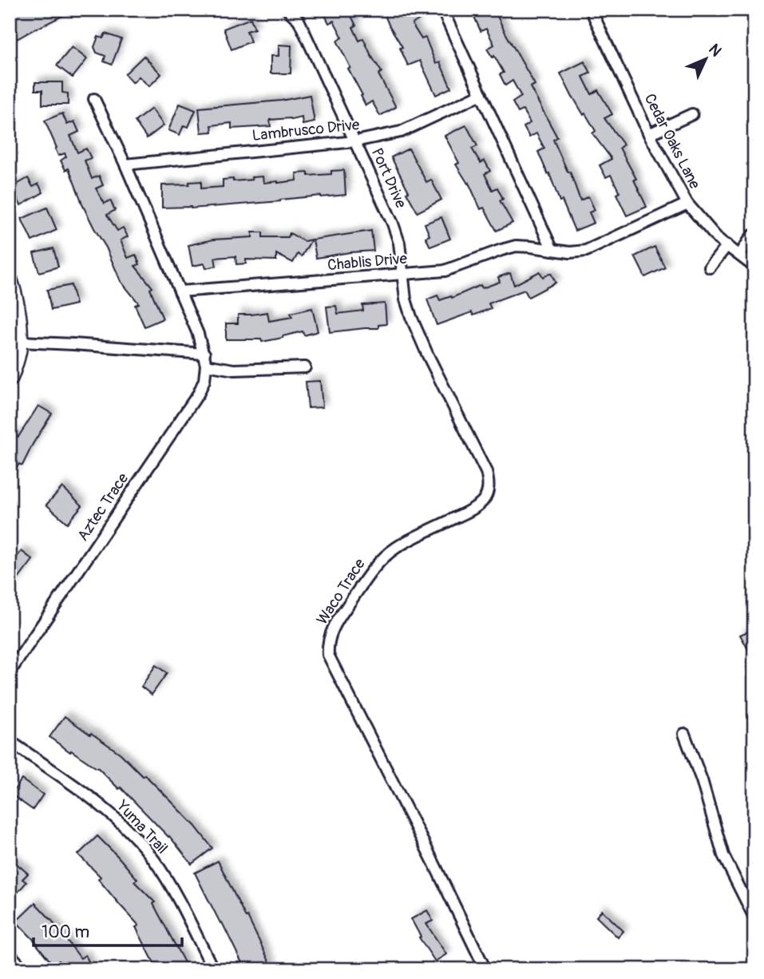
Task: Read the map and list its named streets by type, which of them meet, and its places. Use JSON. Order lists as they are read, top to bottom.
{
  "streets": {
    "street": [
      "Lambrusco Drive",
      "Cedar Oaks Lane",
      "Port Drive",
      "Chablis Drive",
      "Aztec Trace",
      "Waco Trace",
      "Yuma Trail"
    ]
  },
  "crossings": [
    ["Lambrusco Drive", "Port Drive"],
    ["Lambrusco Drive", "Aztec Trace"],
    ["Cedar Oaks Lane", "Chablis Drive"],
    ["Port Drive", "Chablis Drive"],
    ["Port Drive", "Waco Trace"],
    ["Chablis Drive", "Aztec Trace"],
    ["Chablis Drive", "Waco Trace"]
  ],
  "scale_bar": "100 m",
  "north": "top right"
}
